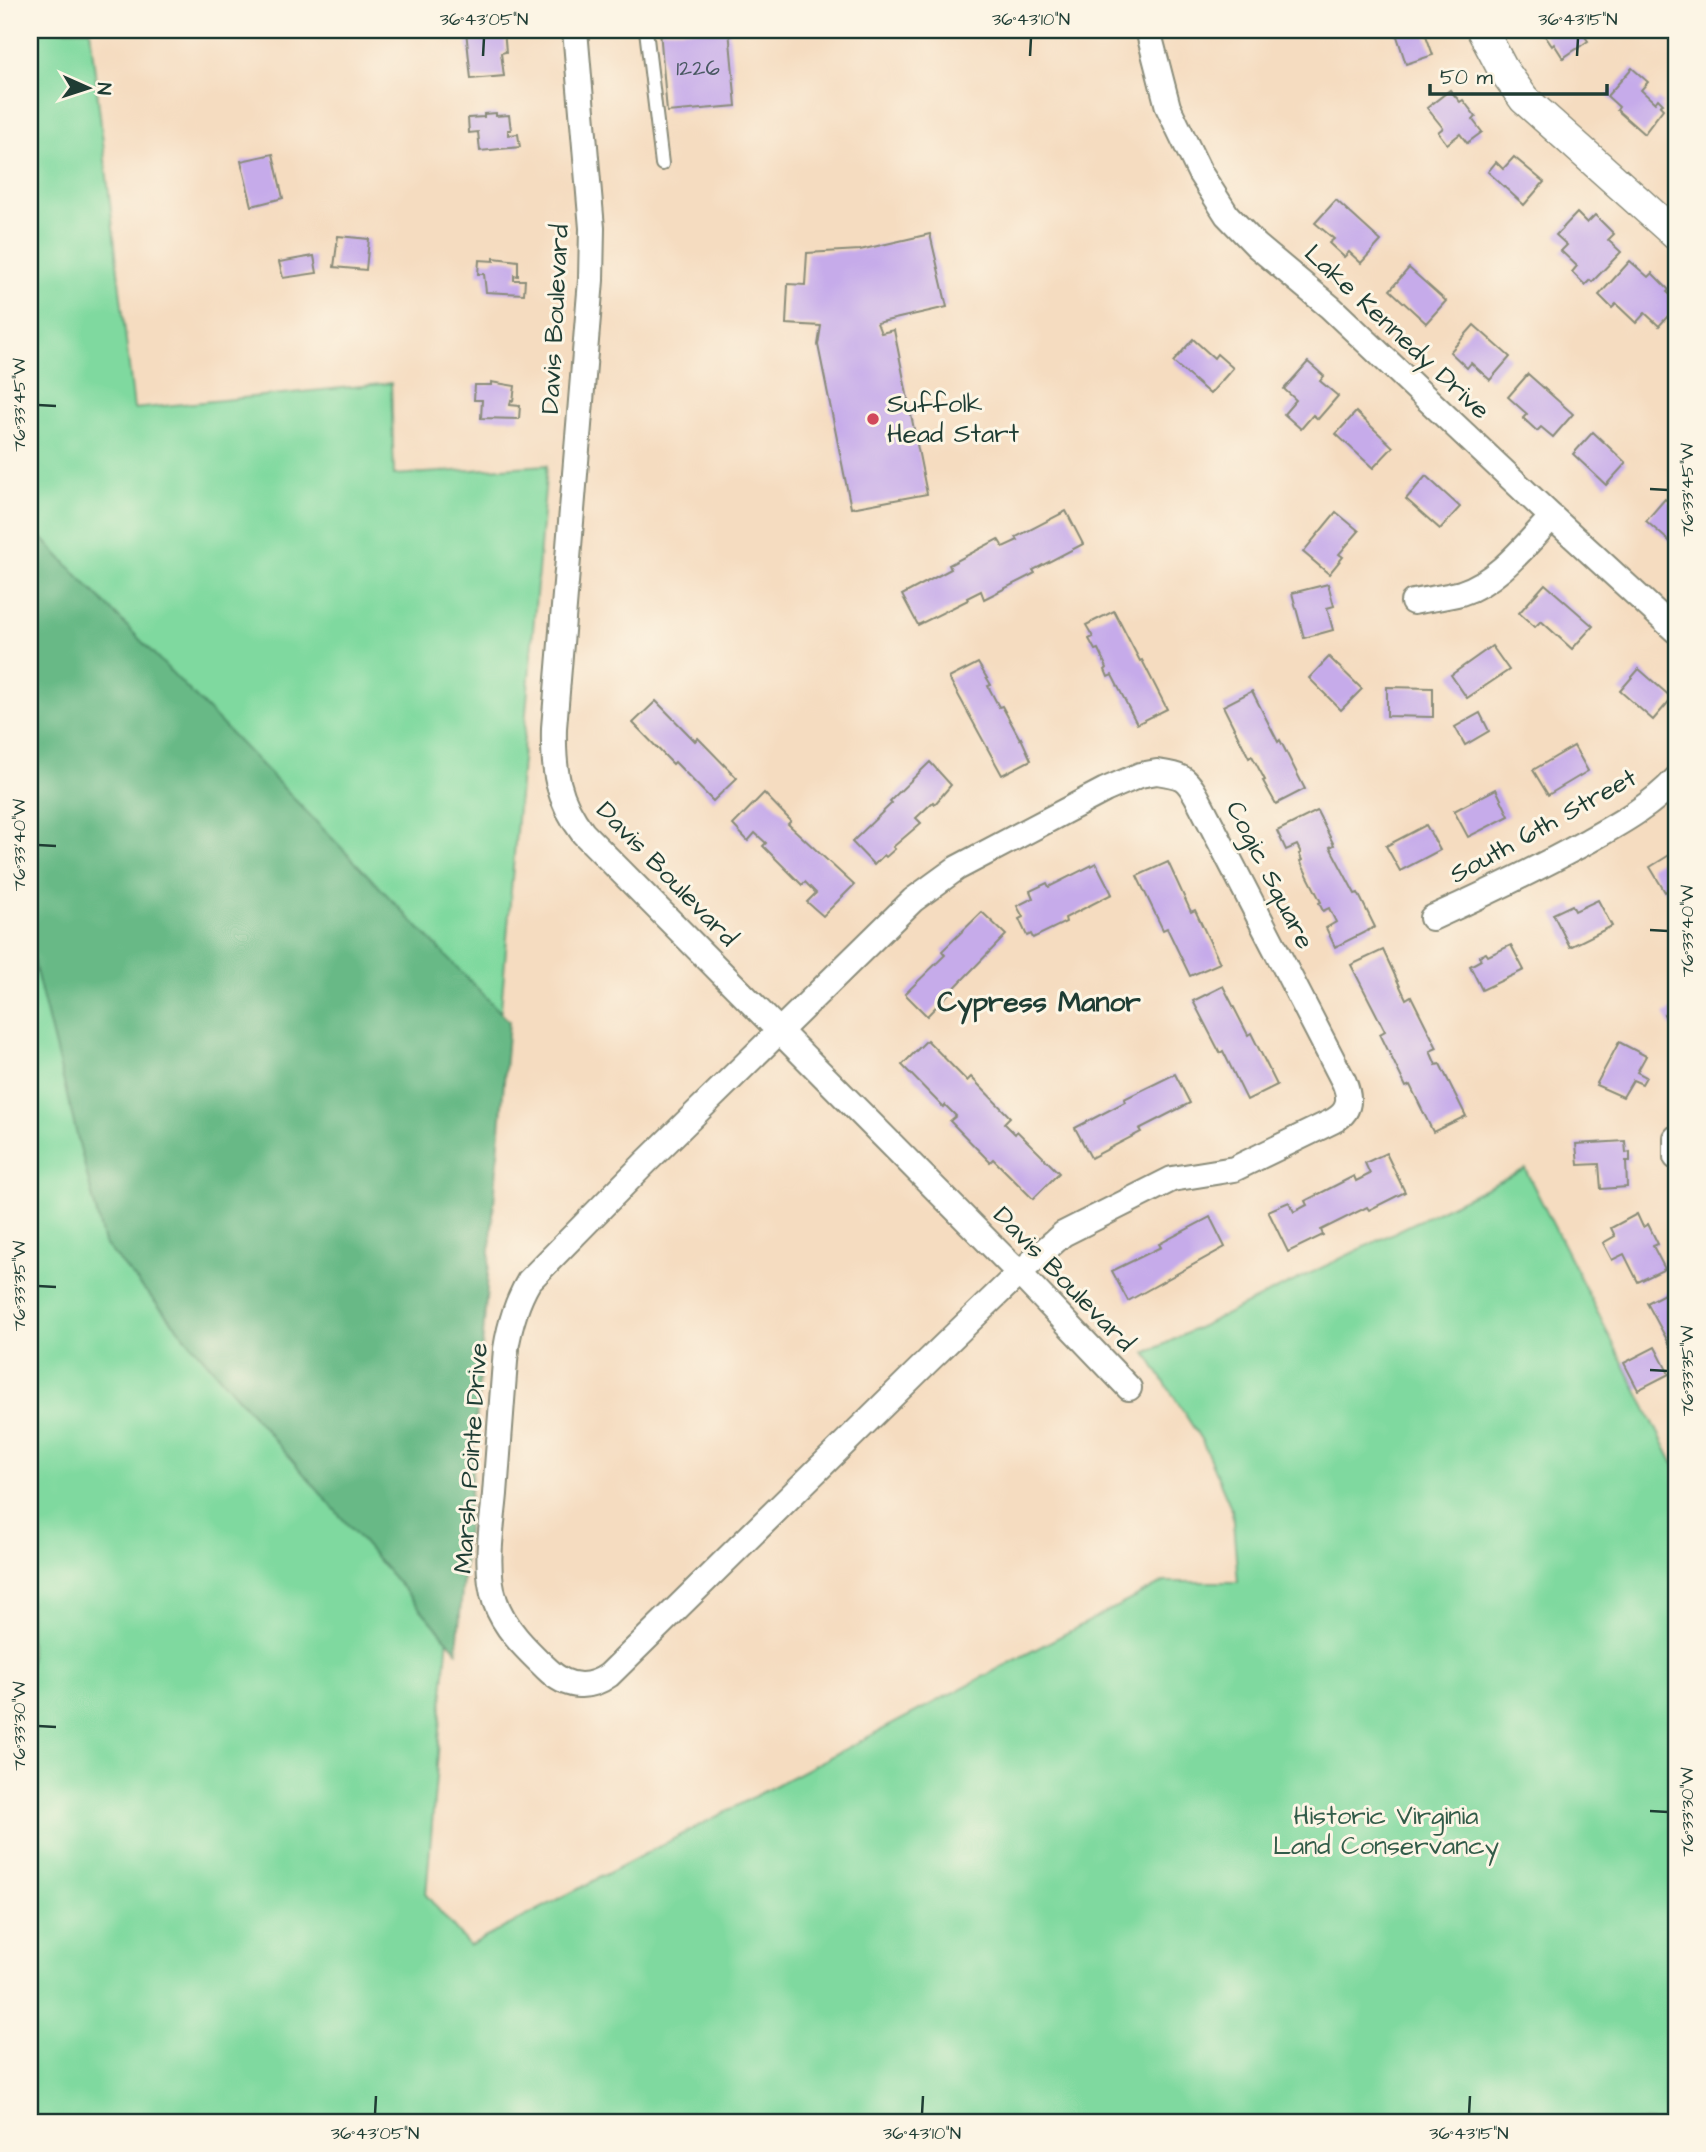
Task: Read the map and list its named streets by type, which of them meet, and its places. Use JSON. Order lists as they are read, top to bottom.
{
  "streets": {
    "street": [
      "Davis Boulevard",
      "Lake Kennedy Drive",
      "South 6th Street",
      "Cogic Square",
      "Marsh Pointe Drive"
    ]
  },
  "crossings": [
    ["Davis Boulevard", "Cogic Square"],
    ["Davis Boulevard", "Marsh Pointe Drive"],
    ["Cogic Square", "Marsh Pointe Drive"]
  ],
  "districts": ["Cypress Manor"],
  "parks": ["Historic Virginia Land Conservancy"],
  "places": ["Suffolk Head Start"],
  "house_numbers": ["1226"],
  "scale_bar": "50 m",
  "north": "right",
  "coordinates": [
    "36°43'05\"N",
    "36°43'10\"N",
    "36°43'15\"N",
    "76°33'45\"W",
    "76°33'40\"W",
    "76°33'35\"W",
    "76°33'30\"W"
  ]
}
